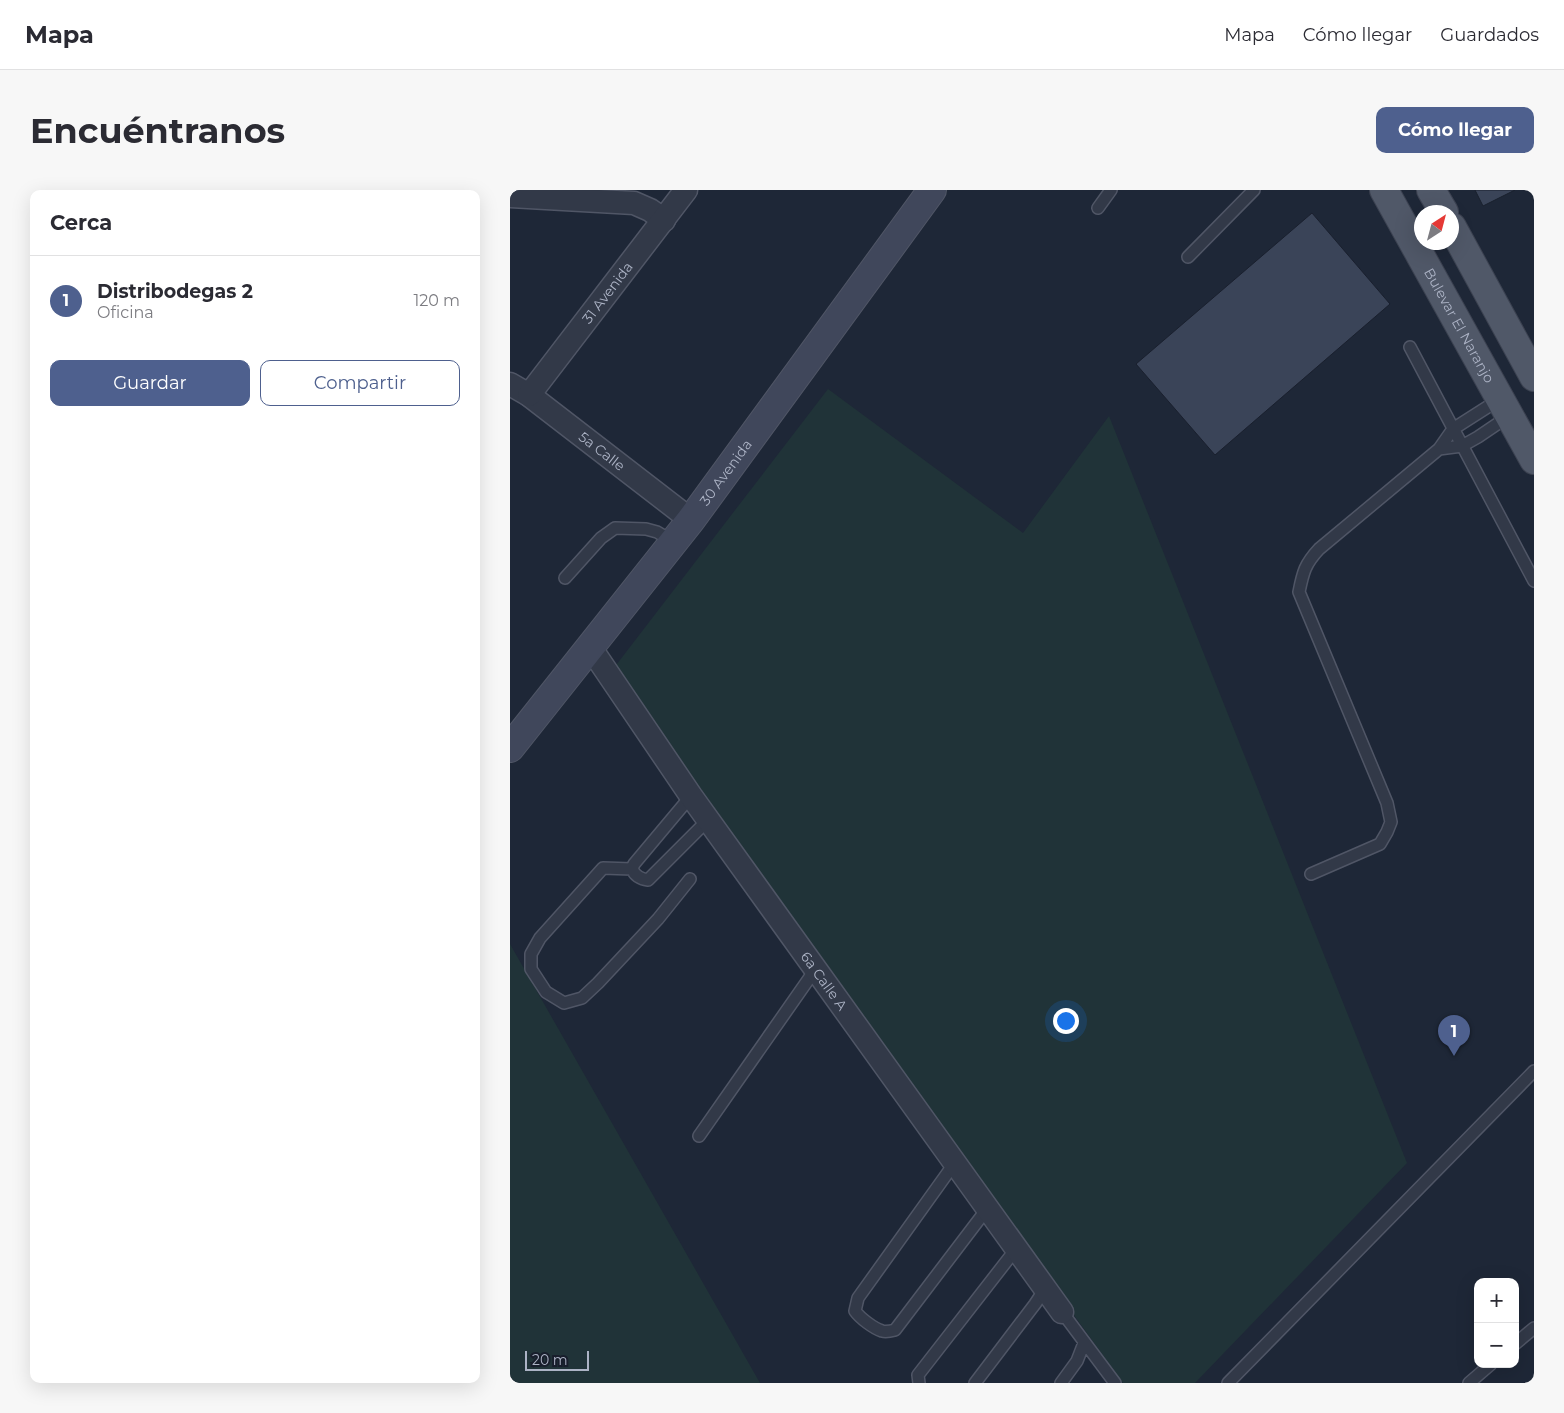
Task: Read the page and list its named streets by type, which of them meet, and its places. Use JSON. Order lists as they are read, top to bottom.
{
  "streets": {
    "main road": ["Bulevar El Naranjo"],
    "street": [
      "31 Avenida",
      "5a Calle",
      "30 Avenida",
      "6a Calle A"
    ]
  },
  "crossings": [
    ["31 Avenida", "5a Calle"],
    ["5a Calle", "30 Avenida"],
    ["30 Avenida", "6a Calle A"]
  ],
  "scale_bar": "20 m",
  "north": "top right",
  "page": {
    "header": "Mapa",
    "nav": ["Mapa", "Cómo llegar", "Guardados"],
    "buttons": [
      "Cómo llegar",
      ["Guardar", "Compartir"]
    ],
    "title": "Encuéntranos",
    "heading": "Cerca",
    "list": [
      {
        "mark": "1",
        "name": "Distribodegas 2",
        "note": "Oficina",
        "value": "120 m"
      }
    ],
    "pins": "1",
    "map_buttons": ["+", "−"],
    "scale": "20 m"
  }
}
